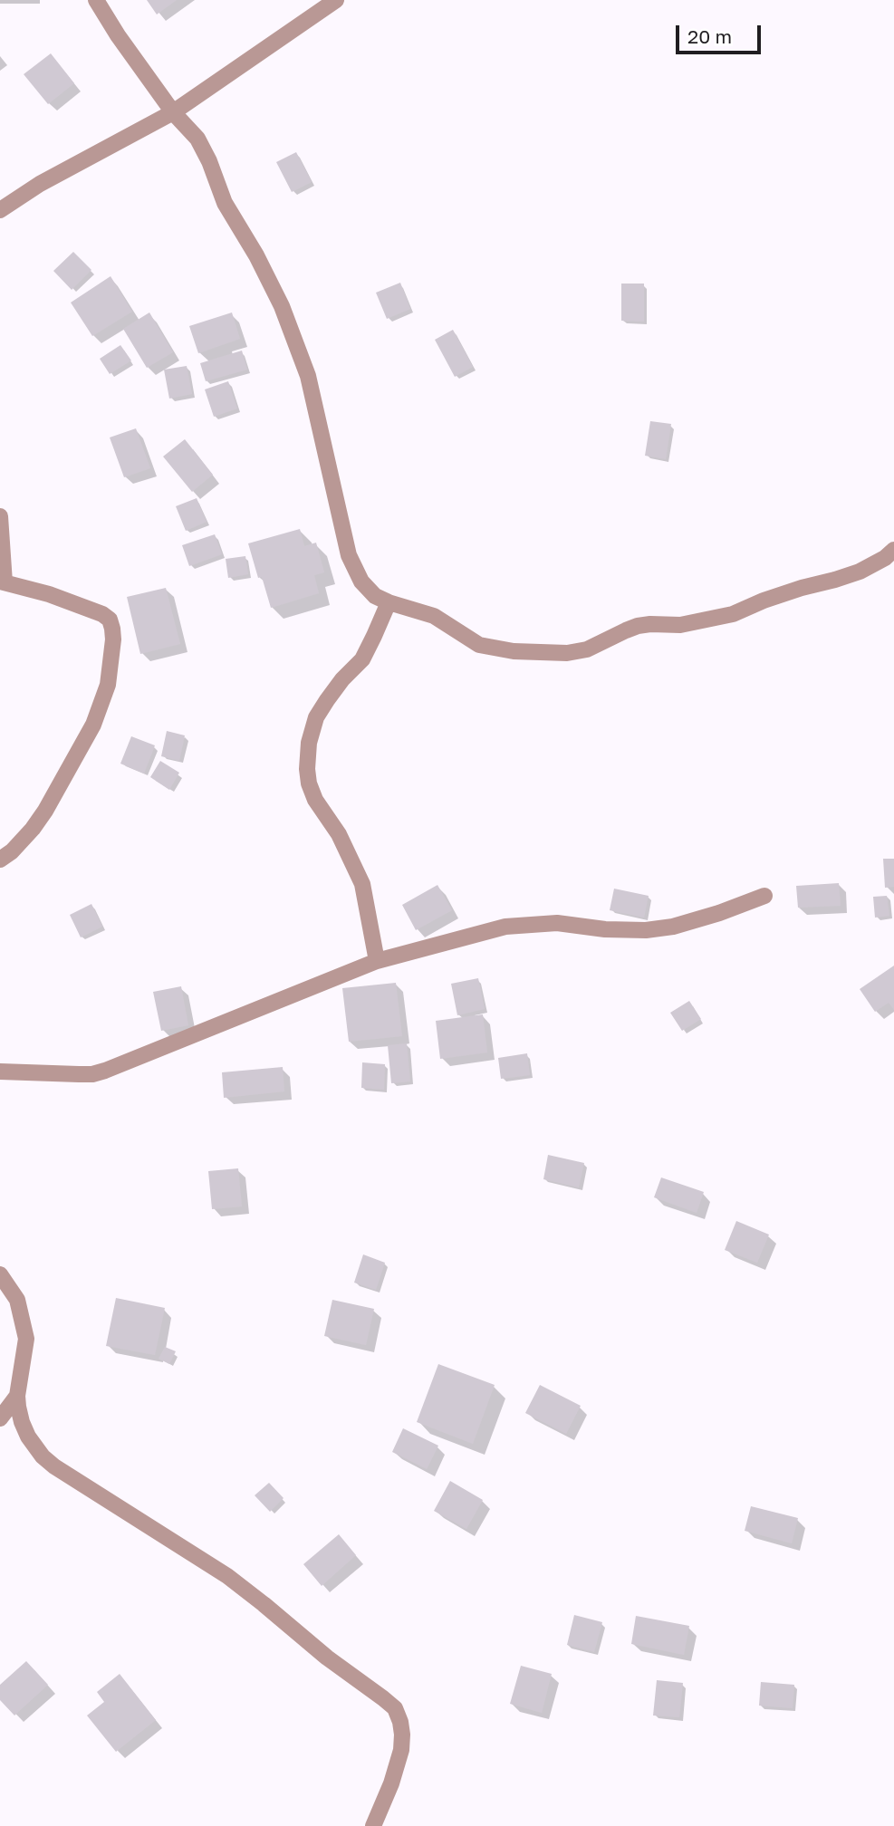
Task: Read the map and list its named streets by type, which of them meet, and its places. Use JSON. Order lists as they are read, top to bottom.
{
  "scale_bar": "20 m"
}
